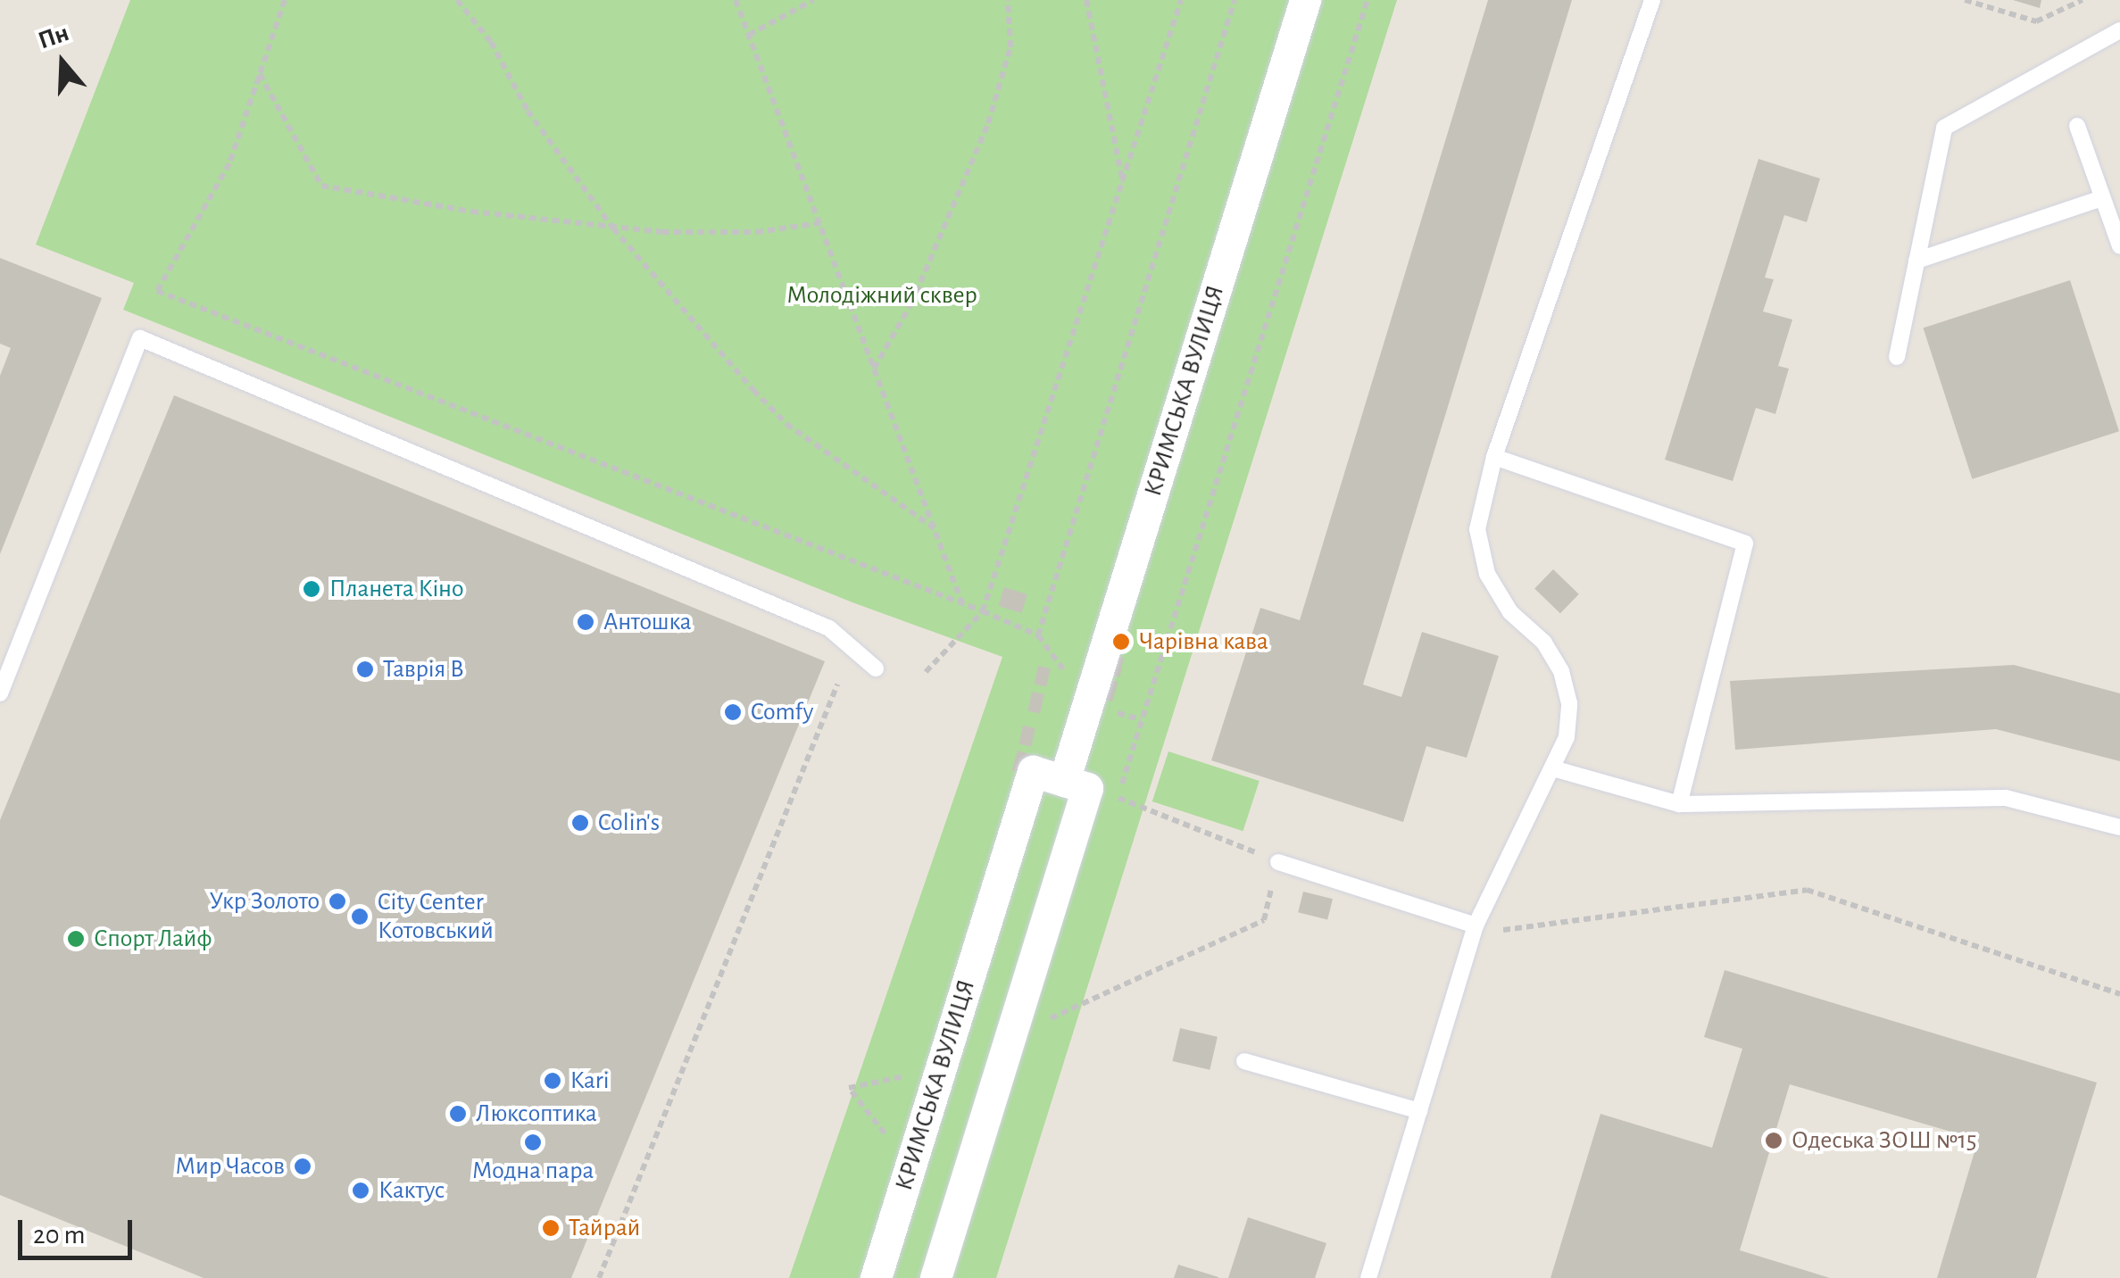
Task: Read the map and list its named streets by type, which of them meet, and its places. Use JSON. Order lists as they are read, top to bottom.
{
  "streets": {
    "street": ["КРИМСЬКА ВУЛИЦЯ"]
  },
  "parks": ["Молодіжний сквер"],
  "places": [
    "Планета Кіно",
    "Антошка",
    "Чарівна кава",
    "Таврія В",
    "Comfy",
    "Colin's",
    "Укр Золото",
    "City Center Котовський",
    "Спорт Лайф",
    "Kari",
    "Люксоптика",
    "Одеська ЗОШ №15",
    "Модна пара",
    "Мир Часов",
    "Кактус",
    "Тайрай"
  ],
  "scale_bar": "20 m",
  "north": "top"
}
